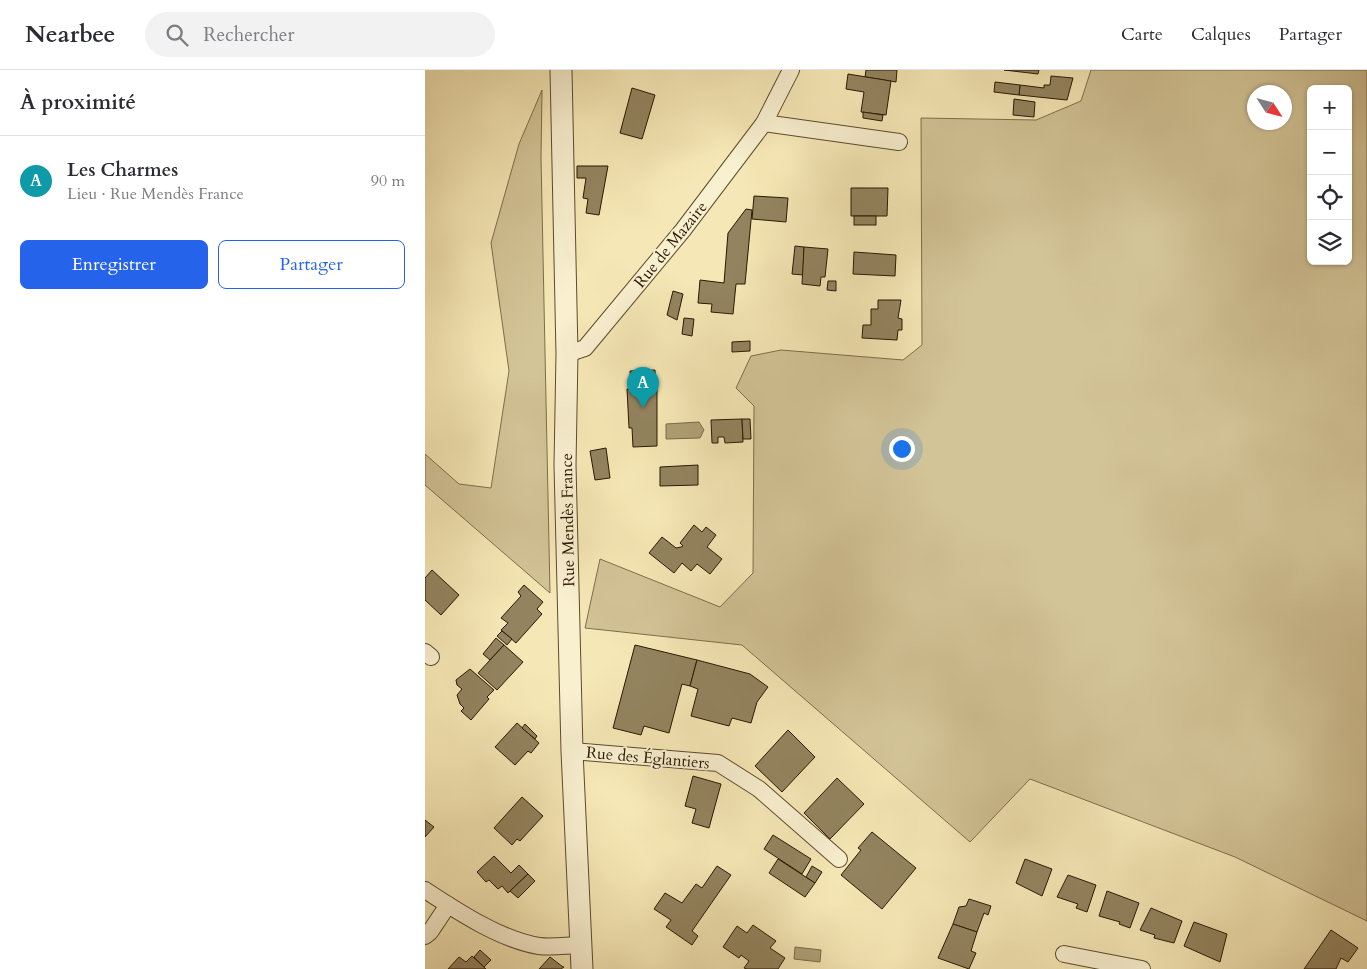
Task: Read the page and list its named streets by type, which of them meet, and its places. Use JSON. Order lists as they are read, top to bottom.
{
  "streets": {
    "street": ["Rue de Mazaire", "Rue Mendès France", "Rue des Églantiers"]
  },
  "crossings": [
    ["Rue de Mazaire", "Rue Mendès France"],
    ["Rue Mendès France", "Rue des Églantiers"]
  ],
  "north": "bottom right",
  "page": {
    "header": "Nearbee",
    "search": "Rechercher",
    "nav": ["Carte", "Calques", "Partager"],
    "heading": "À proximité",
    "map_buttons": ["+", "−"],
    "list": [
      {
        "mark": "A",
        "name": "Les Charmes",
        "note": "Lieu · Rue Mendès France",
        "value": "90 m"
      }
    ],
    "buttons": ["Enregistrer", "Partager"],
    "pins": "A"
  }
}
